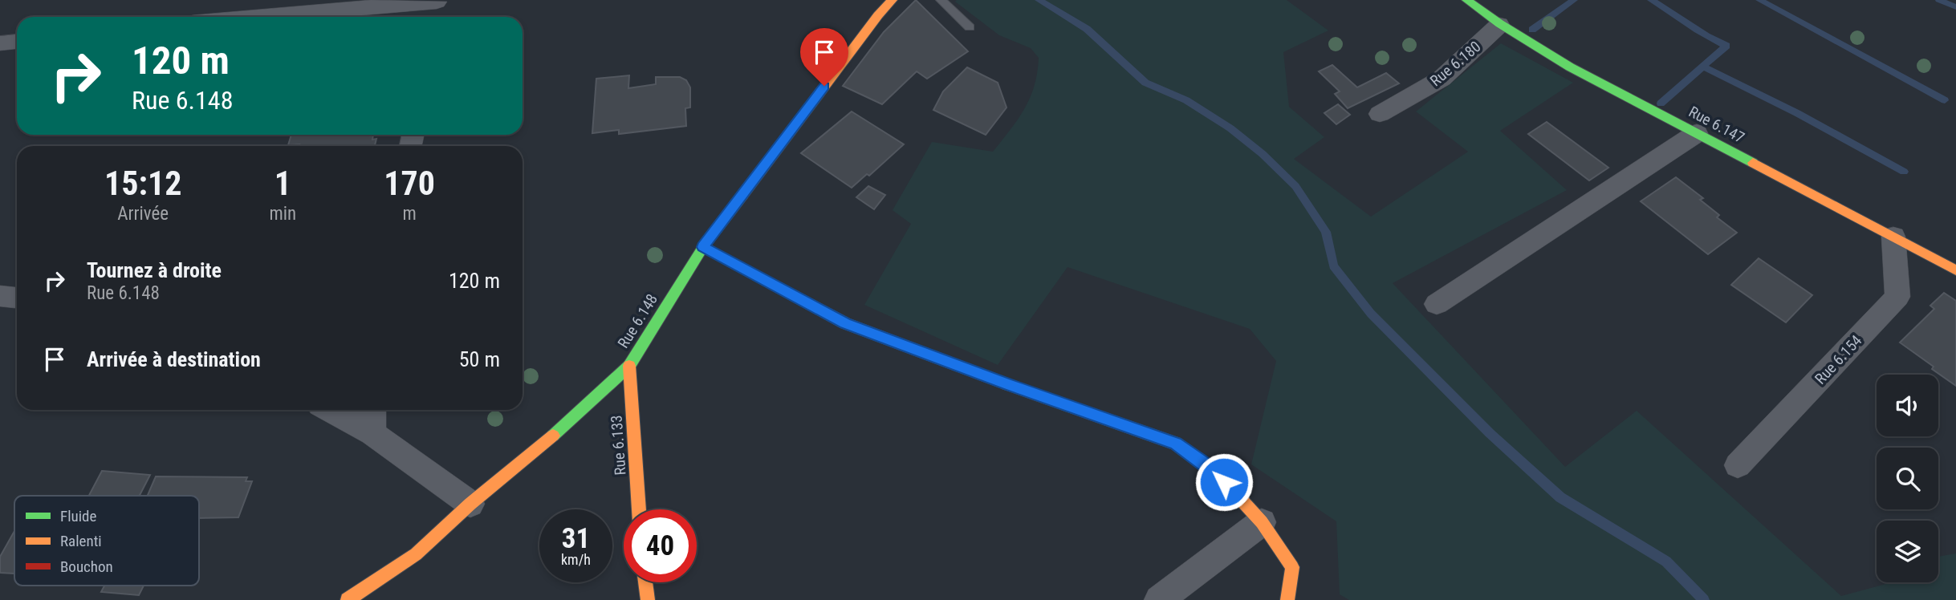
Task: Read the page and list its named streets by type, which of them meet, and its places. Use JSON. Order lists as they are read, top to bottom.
{
  "streets": {
    "street": [
      "Rue 6.180",
      "Rue 6.147",
      "Rue 6.148",
      "Rue 6.154",
      "Rue 6.133"
    ]
  },
  "crossings": [
    ["Rue 6.180", "Rue 6.147"],
    ["Rue 6.147", "Rue 6.154"],
    ["Rue 6.148", "Rue 6.133"]
  ],
  "legend": ["Fluide", "Ralenti", "Bouchon"],
  "page": {
    "turn": ["120 m", "Rue 6.148"],
    "eta": [
      "15:12",
      "Arrivée",
      "1",
      "min",
      "170",
      "m"
    ],
    "list": [
      {
        "name": "Tournez à droite",
        "note": "Rue 6.148",
        "value": "120 m"
      },
      {
        "name": "Arrivée à destination",
        "value": "50 m"
      }
    ],
    "speed": "31 km/h",
    "limit": "40"
  }
}
